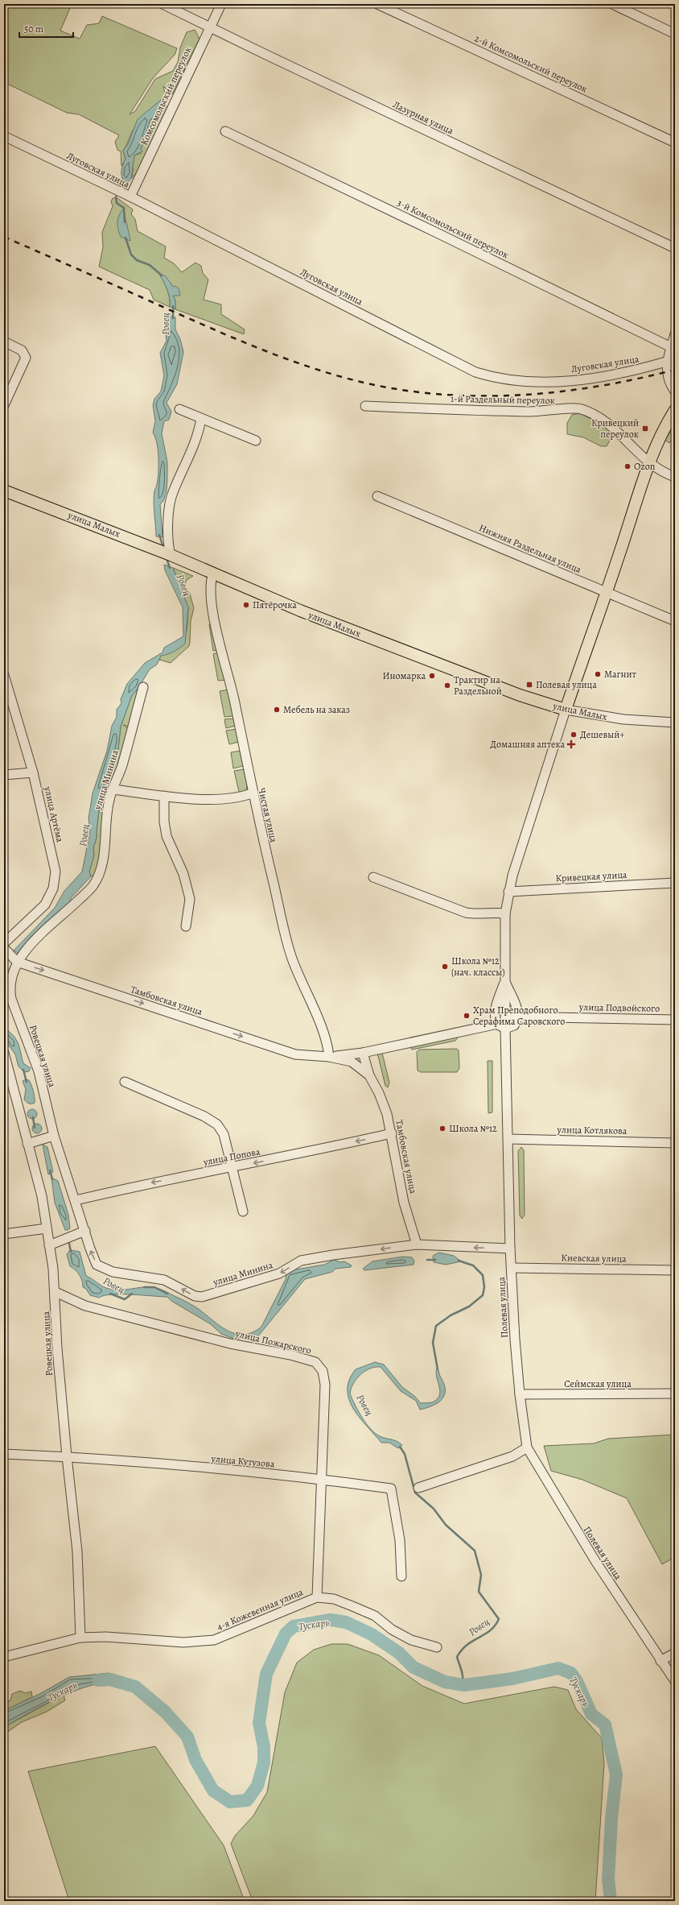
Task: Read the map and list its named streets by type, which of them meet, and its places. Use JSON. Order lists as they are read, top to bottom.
{
  "streets": {
    "main road": ["улица Малых"],
    "street": [
      "2-й Комсомольский переулок",
      "Комсомольский переулок",
      "Лазурная улица",
      "Луговская улица",
      "3-й Комсомольский переулок",
      "1-й Раздельный переулок",
      "Нижняя Раздельная улица",
      "улица Минина",
      "улица Артёма",
      "Чистая улица",
      "Кривецкая улица",
      "Тамбовская улица",
      "улица Подвойского",
      "Ровецкая улица",
      "улица Котлякова",
      "улица Попова",
      "Киевская улица",
      "Полевая улица",
      "улица Пожарского",
      "Сеймская улица",
      "улица Кутузова",
      "4-я Кожевенная улица"
    ]
  },
  "crossings": [
    ["Комсомольский переулок", "Лазурная улица"],
    ["Комсомольский переулок", "Луговская улица"],
    ["Луговская улица", "3-й Комсомольский переулок"],
    ["улица Малых", "Чистая улица"],
    ["улица Малых", "Полевая улица"],
    ["улица Минина", "Тамбовская улица"],
    ["улица Минина", "Ровецкая улица"],
    ["улица Минина", "Полевая улица"],
    ["Чистая улица", "Тамбовская улица"],
    ["Кривецкая улица", "Полевая улица"],
    ["Тамбовская улица", "улица Подвойского"],
    ["Тамбовская улица", "Ровецкая улица"],
    ["Тамбовская улица", "улица Попова"],
    ["Тамбовская улица", "Полевая улица"],
    ["улица Подвойского", "Полевая улица"],
    ["Ровецкая улица", "улица Попова"],
    ["Ровецкая улица", "улица Пожарского"],
    ["Ровецкая улица", "улица Кутузова"],
    ["Ровецкая улица", "4-я Кожевенная улица"],
    ["улица Котлякова", "Полевая улица"],
    ["Киевская улица", "Полевая улица"],
    ["Полевая улица", "Сеймская улица"],
    ["улица Пожарского", "улица Кутузова"],
    ["улица Пожарского", "4-я Кожевенная улица"]
  ],
  "one_way": ["улица Минина", "Тамбовская улица", "улица Попова"],
  "water": ["Ровец", "Тускарь"],
  "places": {
    "transit": ["Кривецкий переулок", "Полевая улица"],
    "other": [
      "Ozon",
      "Пятёрочка",
      "Магнит",
      "Иномарка",
      "Трактир на Раздельной",
      "Мебель на заказ",
      "Дешевый+",
      "Школа №12 (нач. классы)",
      "Храм Преподобного Серафима Саровского",
      "Школа №12"
    ],
    "health": ["Домашняя аптека"]
  },
  "scale_bar": "50 m"
}
